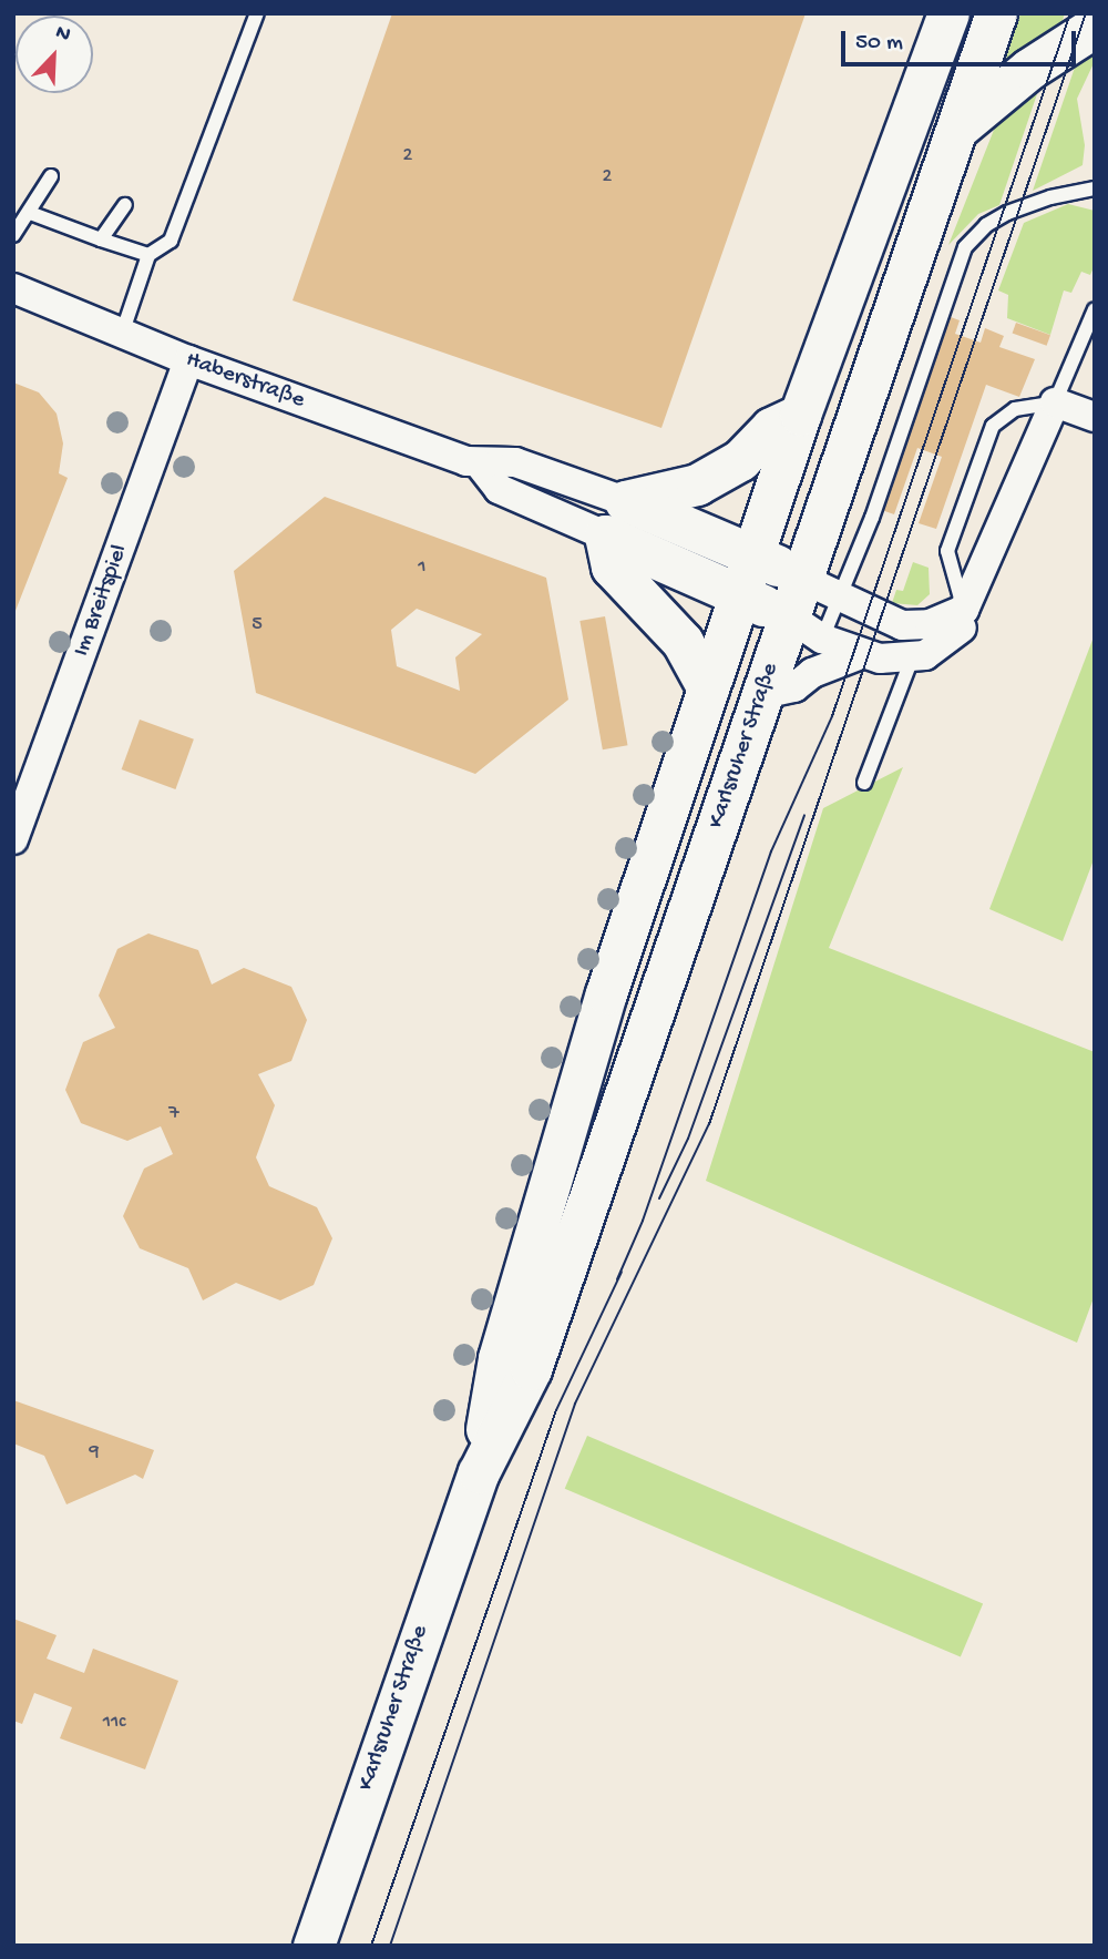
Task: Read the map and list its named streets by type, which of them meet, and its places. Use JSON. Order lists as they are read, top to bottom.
{
  "streets": {
    "main road": ["Karlsruher Straße"],
    "street": ["Haberstraße", "Im Breitspiel"]
  },
  "crossings": [
    ["Haberstraße", "Im Breitspiel"]
  ],
  "house_numbers": [
    "2",
    "2",
    "1",
    "5",
    "7",
    "9",
    "11c"
  ],
  "scale_bar": "50 m",
  "north": "top right"
}
